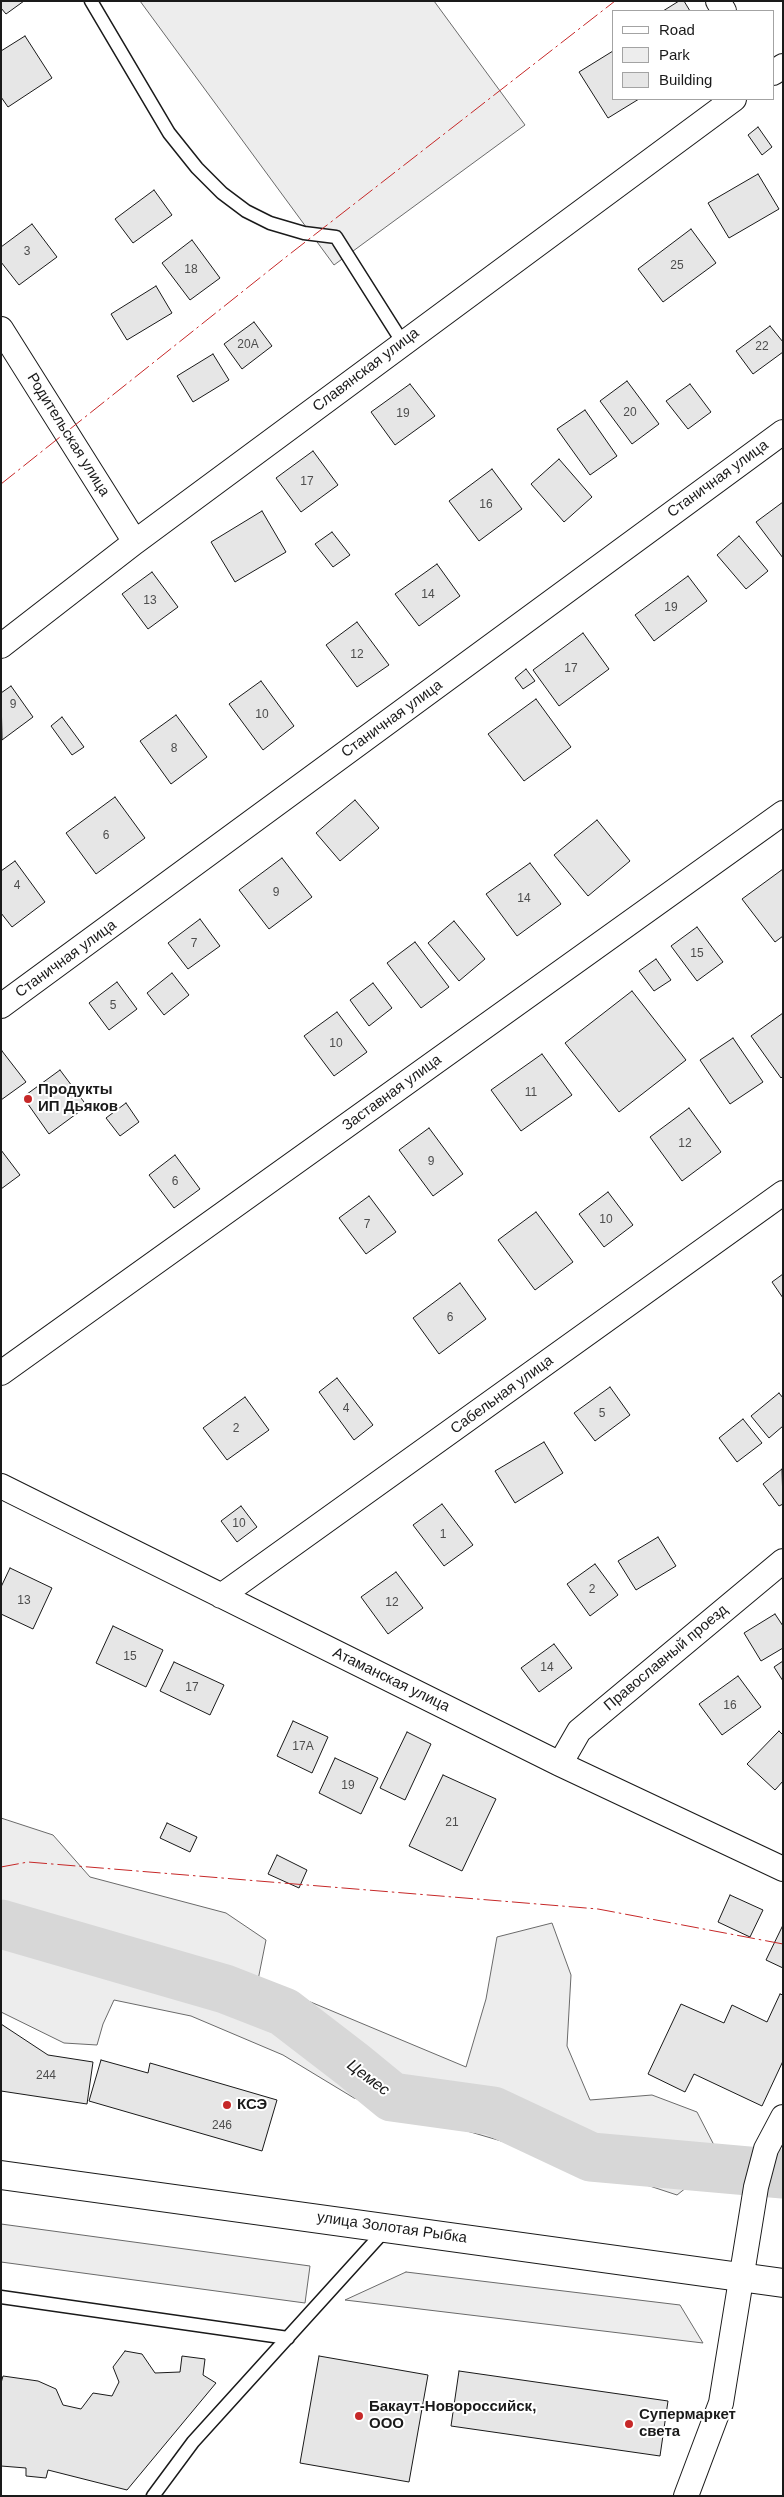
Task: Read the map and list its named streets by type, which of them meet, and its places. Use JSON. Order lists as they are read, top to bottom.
{
  "streets": {
    "highway": ["улица Золотая Рыбка"],
    "street": [
      "Славянская улица",
      "Родительская улица",
      "Станичная улица",
      "Заставная улица",
      "Сабельная улица",
      "Православный проезд",
      "Атаманская улица"
    ]
  },
  "crossings": [
    ["Славянская улица", "Родительская улица"],
    ["Сабельная улица", "Атаманская улица"],
    ["Православный проезд", "Атаманская улица"]
  ],
  "water": ["Цемес"],
  "places": [
    "Продукты ИП Дьяков",
    "КСЭ",
    "Бакаут-Новороссийск, ООО",
    "Супермаркет света"
  ],
  "house_numbers": [
    "3",
    "25",
    "18",
    "20А",
    "22",
    "20",
    "19",
    "17",
    "16",
    "14",
    "13",
    "19",
    "12",
    "17",
    "9",
    "10",
    "8",
    "6",
    "4",
    "9",
    "14",
    "7",
    "15",
    "5",
    "10",
    "11",
    "12",
    "9",
    "6",
    "10",
    "7",
    "6",
    "4",
    "5",
    "2",
    "10",
    "1",
    "2",
    "13",
    "12",
    "15",
    "14",
    "17",
    "16",
    "17А",
    "19",
    "21",
    "244",
    "246"
  ],
  "legend": ["Road", "Park", "Building"]
}
